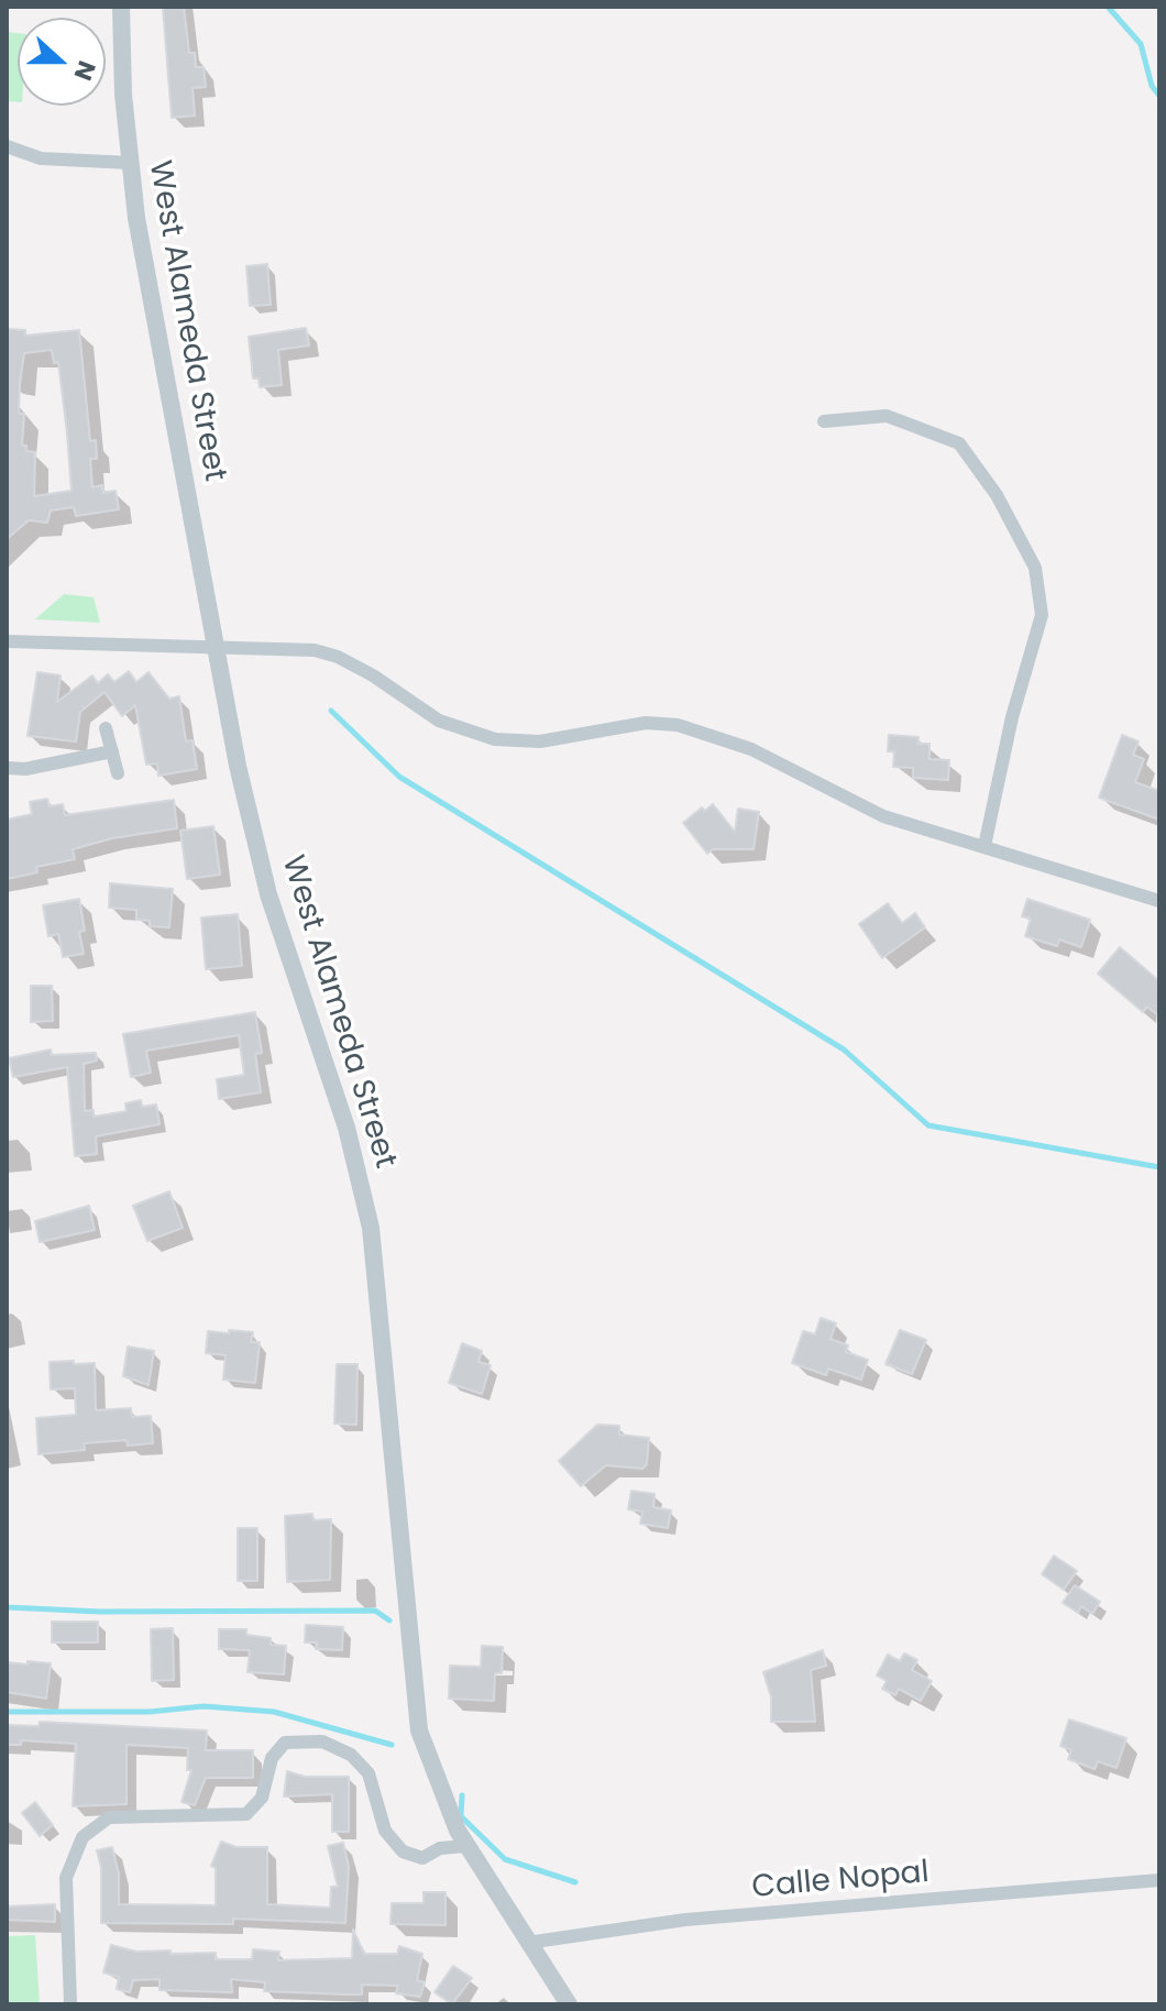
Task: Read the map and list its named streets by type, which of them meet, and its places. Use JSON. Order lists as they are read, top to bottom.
{
  "streets": {
    "street": ["West Alameda Street", "Calle Nopal"]
  },
  "crossings": [
    ["West Alameda Street", "Calle Nopal"]
  ],
  "north": "right"
}
